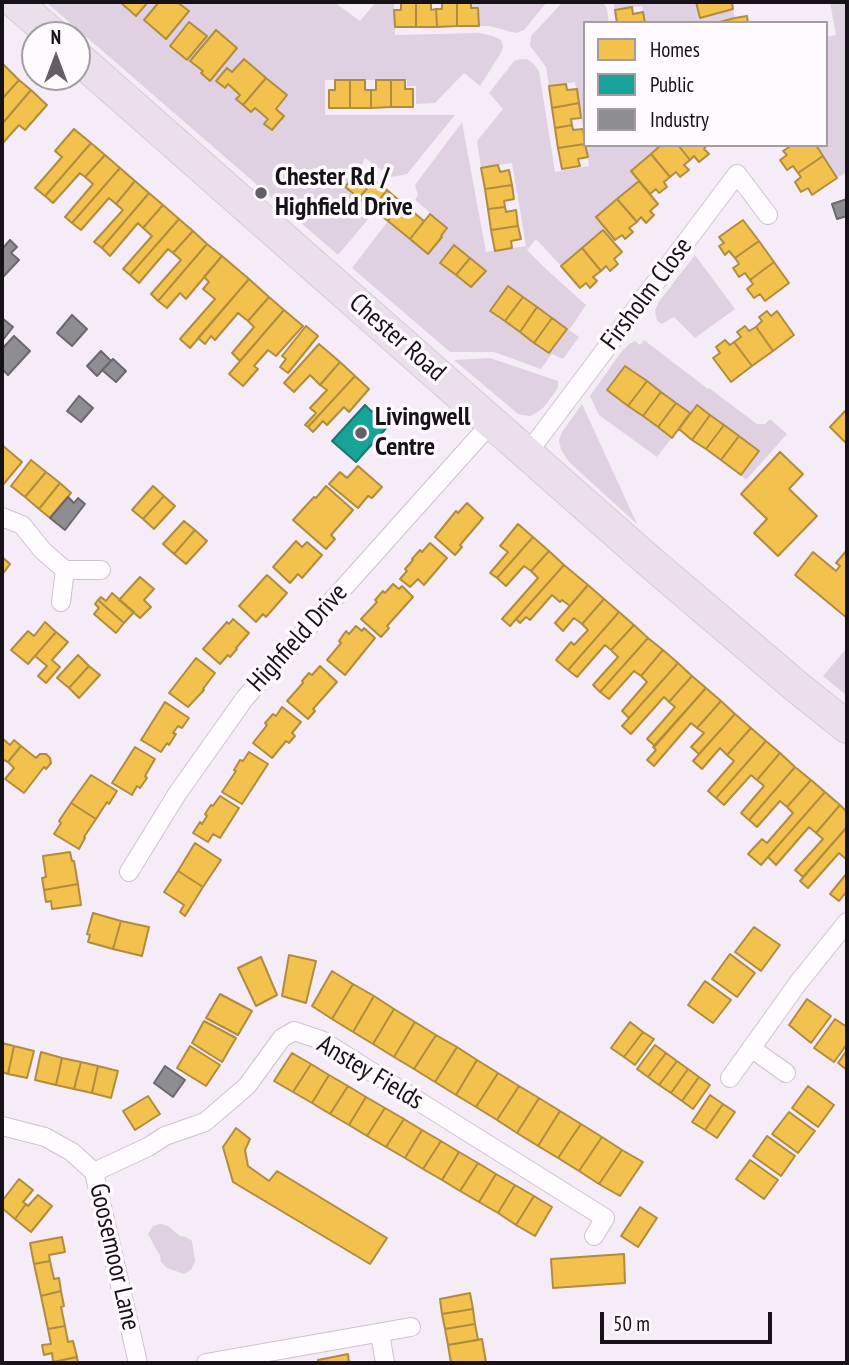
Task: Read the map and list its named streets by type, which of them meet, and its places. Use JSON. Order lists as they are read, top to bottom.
{
  "streets": {
    "highway": ["Chester Road"],
    "street": [
      "Firsholm Close",
      "Highfield Drive",
      "Anstey Fields",
      "Goosemoor Lane"
    ]
  },
  "crossings": [
    ["Firsholm Close", "Chester Road"],
    ["Chester Road", "Highfield Drive"],
    ["Anstey Fields", "Goosemoor Lane"]
  ],
  "places": ["Chester Rd / Highfield Drive", "Livingwell Centre"],
  "legend": ["Homes", "Public", "Industry"],
  "scale_bar": "50 m",
  "north": "top"
}
